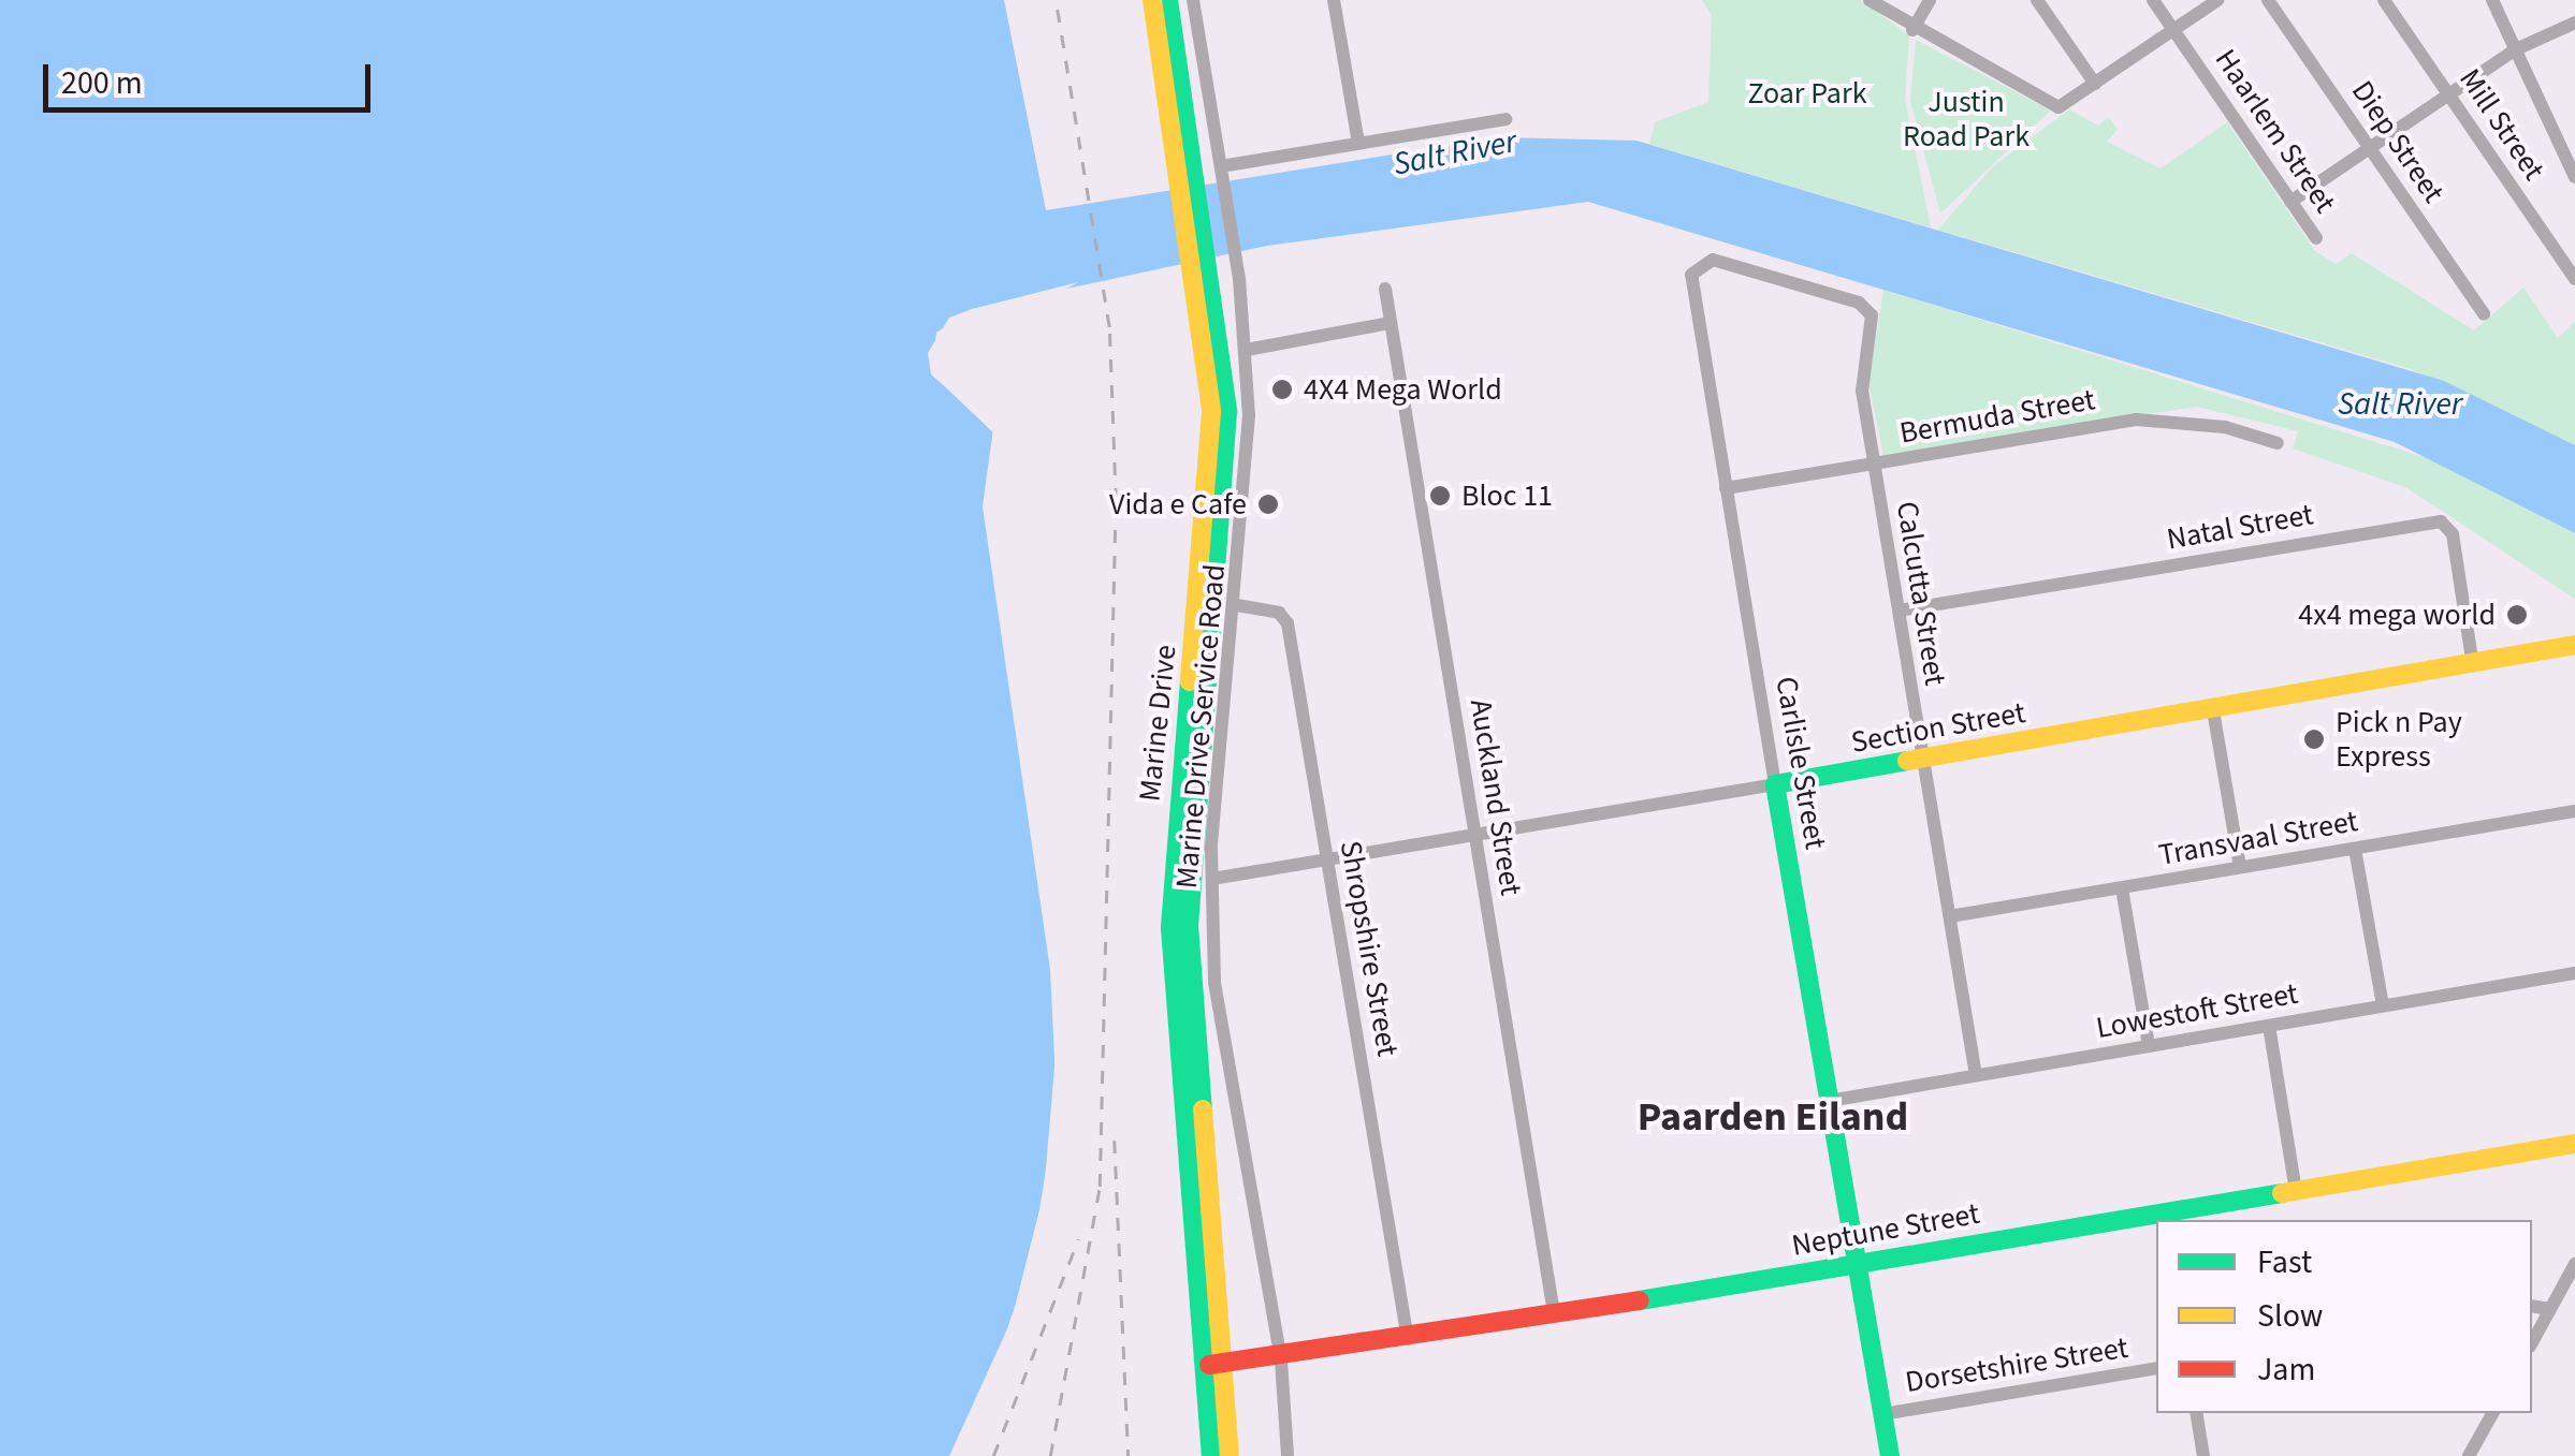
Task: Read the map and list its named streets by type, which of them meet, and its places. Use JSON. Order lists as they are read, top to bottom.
{
  "streets": {
    "street": [
      "Mill Street",
      "Haarlem Street",
      "Diep Street",
      "Bermuda Street",
      "Natal Street",
      "Calcutta Street",
      "Marine Drive",
      "Marine Drive Service Road",
      "Section Street",
      "Carlisle Street",
      "Auckland Street",
      "Transvaal Street",
      "Shropshire Street",
      "Lowestoft Street",
      "Neptune Street",
      "Dorsetshire Street"
    ]
  },
  "crossings": [
    ["Bermuda Street", "Calcutta Street"],
    ["Bermuda Street", "Carlisle Street"],
    ["Natal Street", "Calcutta Street"],
    ["Natal Street", "Section Street"],
    ["Calcutta Street", "Section Street"],
    ["Calcutta Street", "Carlisle Street"],
    ["Calcutta Street", "Transvaal Street"],
    ["Calcutta Street", "Lowestoft Street"],
    ["Marine Drive", "Neptune Street"],
    ["Marine Drive Service Road", "Section Street"],
    ["Marine Drive Service Road", "Shropshire Street"],
    ["Marine Drive Service Road", "Neptune Street"],
    ["Section Street", "Carlisle Street"],
    ["Section Street", "Auckland Street"],
    ["Section Street", "Shropshire Street"],
    ["Carlisle Street", "Lowestoft Street"],
    ["Carlisle Street", "Neptune Street"],
    ["Carlisle Street", "Dorsetshire Street"],
    ["Auckland Street", "Neptune Street"],
    ["Shropshire Street", "Neptune Street"]
  ],
  "districts": ["Paarden Eiland"],
  "water": ["Salt River"],
  "parks": ["Zoar Park", "Justin Road Park"],
  "places": [
    "4X4 Mega World",
    "Bloc 11",
    "Vida e Cafe",
    "4x4 mega world",
    "Pick n Pay Express"
  ],
  "legend": ["Fast", "Slow", "Jam"],
  "scale_bar": "200 m"
}
